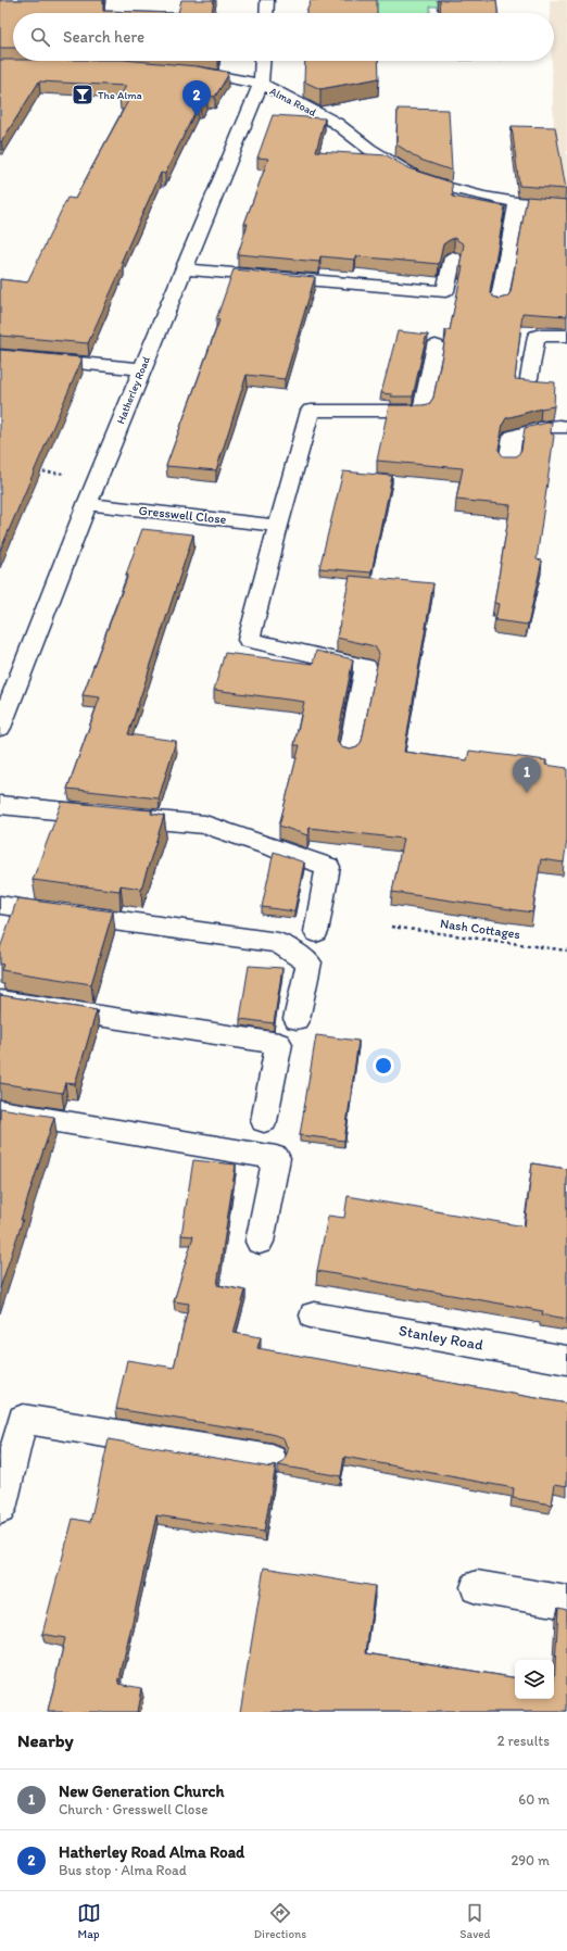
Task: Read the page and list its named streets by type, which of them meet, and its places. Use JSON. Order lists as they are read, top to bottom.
{
  "streets": {
    "street": [
      "Alma Road",
      "Hatherley Road",
      "Gresswell Close",
      "Stanley Road"
    ],
    "path": ["Nash Cottages"]
  },
  "crossings": [
    ["Alma Road", "Hatherley Road"],
    ["Hatherley Road", "Gresswell Close"]
  ],
  "places": {
    "bar": ["The Alma"]
  },
  "page": {
    "search": "Search here",
    "pins": ["2", "1"],
    "heading": ["Nearby", "2 results"],
    "list": [
      {
        "mark": "1",
        "name": "New Generation Church",
        "note": "Church · Gresswell Close",
        "value": "60 m"
      },
      {
        "mark": "2",
        "name": "Hatherley Road Alma Road",
        "note": "Bus stop · Alma Road",
        "value": "290 m"
      }
    ],
    "nav": ["Map", "Directions", "Saved"]
  }
}
